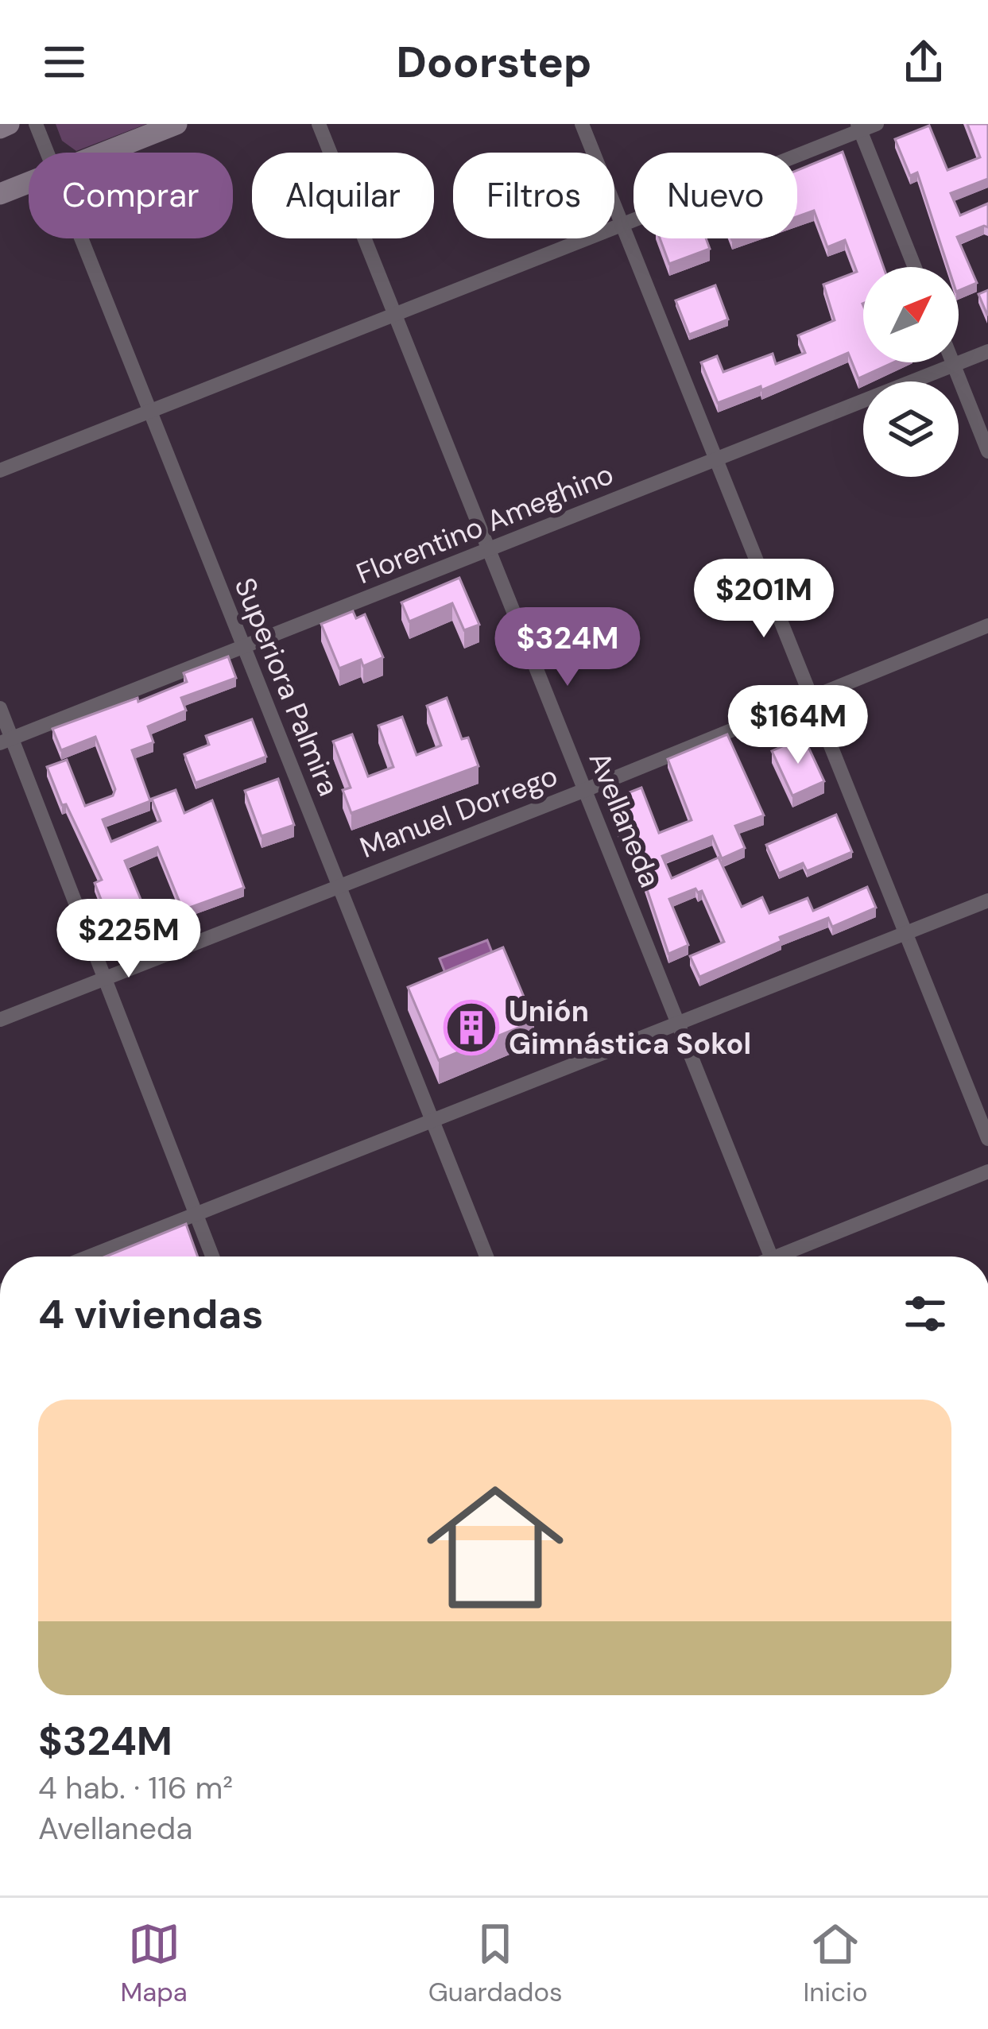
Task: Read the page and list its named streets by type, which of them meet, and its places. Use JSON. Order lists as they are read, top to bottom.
{
  "streets": {
    "street": [
      "Florentino Ameghino",
      "Superiora Palmira",
      "Manuel Dorrego",
      "Avellaneda"
    ]
  },
  "crossings": [
    ["Florentino Ameghino", "Superiora Palmira"],
    ["Florentino Ameghino", "Avellaneda"],
    ["Superiora Palmira", "Manuel Dorrego"],
    ["Manuel Dorrego", "Avellaneda"]
  ],
  "places": {
    "building": ["Unión Gimnástica Sokol"]
  },
  "north": "top right",
  "page": {
    "header": "Doorstep",
    "chip": [
      "Comprar",
      "Alquilar",
      "Filtros",
      "Nuevo"
    ],
    "price": [
      "$201M",
      "$324M",
      "$164M",
      "$225M"
    ],
    "heading": "4 viviendas",
    "list": [
      {
        "name": "$324M",
        "note": "4 hab. · 116 m² · Avellaneda"
      }
    ],
    "tabs": ["Mapa", "Guardados", "Inicio"]
  }
}
